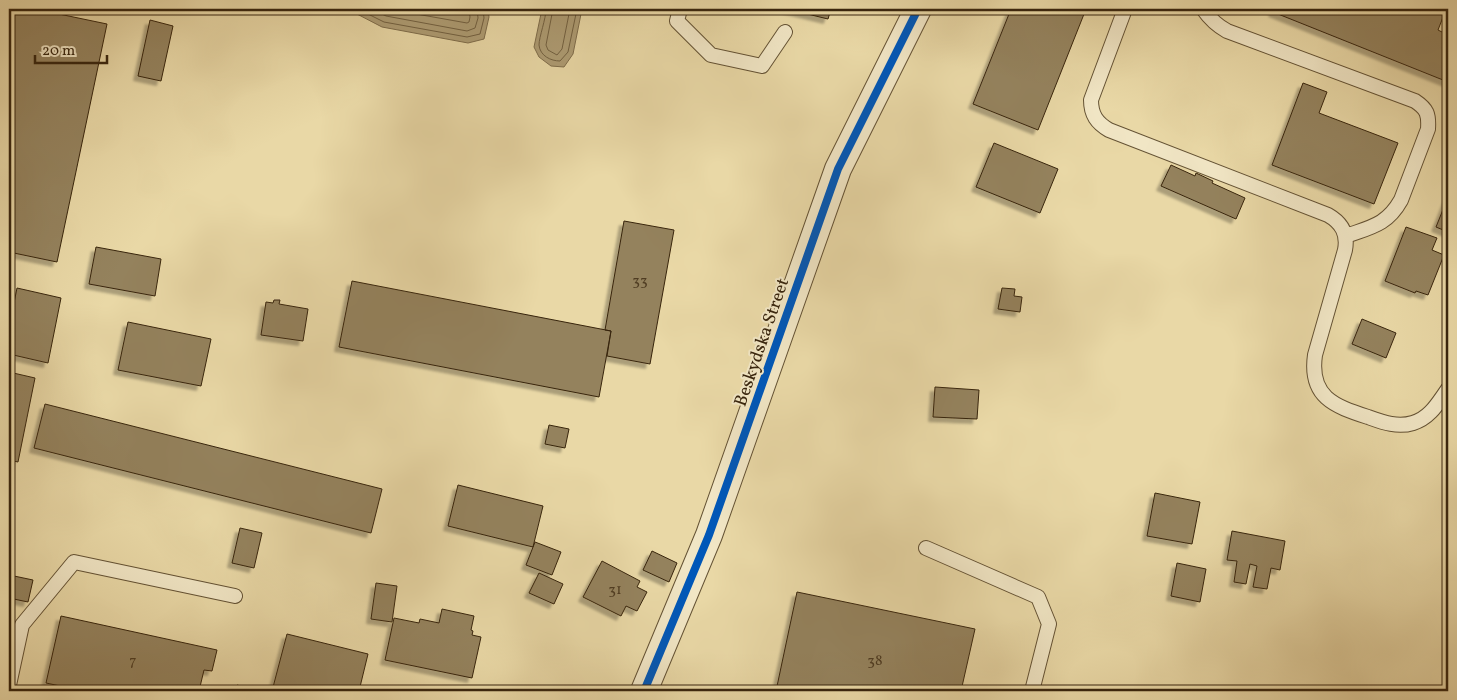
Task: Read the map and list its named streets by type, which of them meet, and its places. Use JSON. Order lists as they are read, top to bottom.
{
  "streets": {
    "street": ["Beskydska Street"]
  },
  "house_numbers": [
    "33",
    "31",
    "7",
    "38"
  ],
  "scale_bar": "20 m"
}
